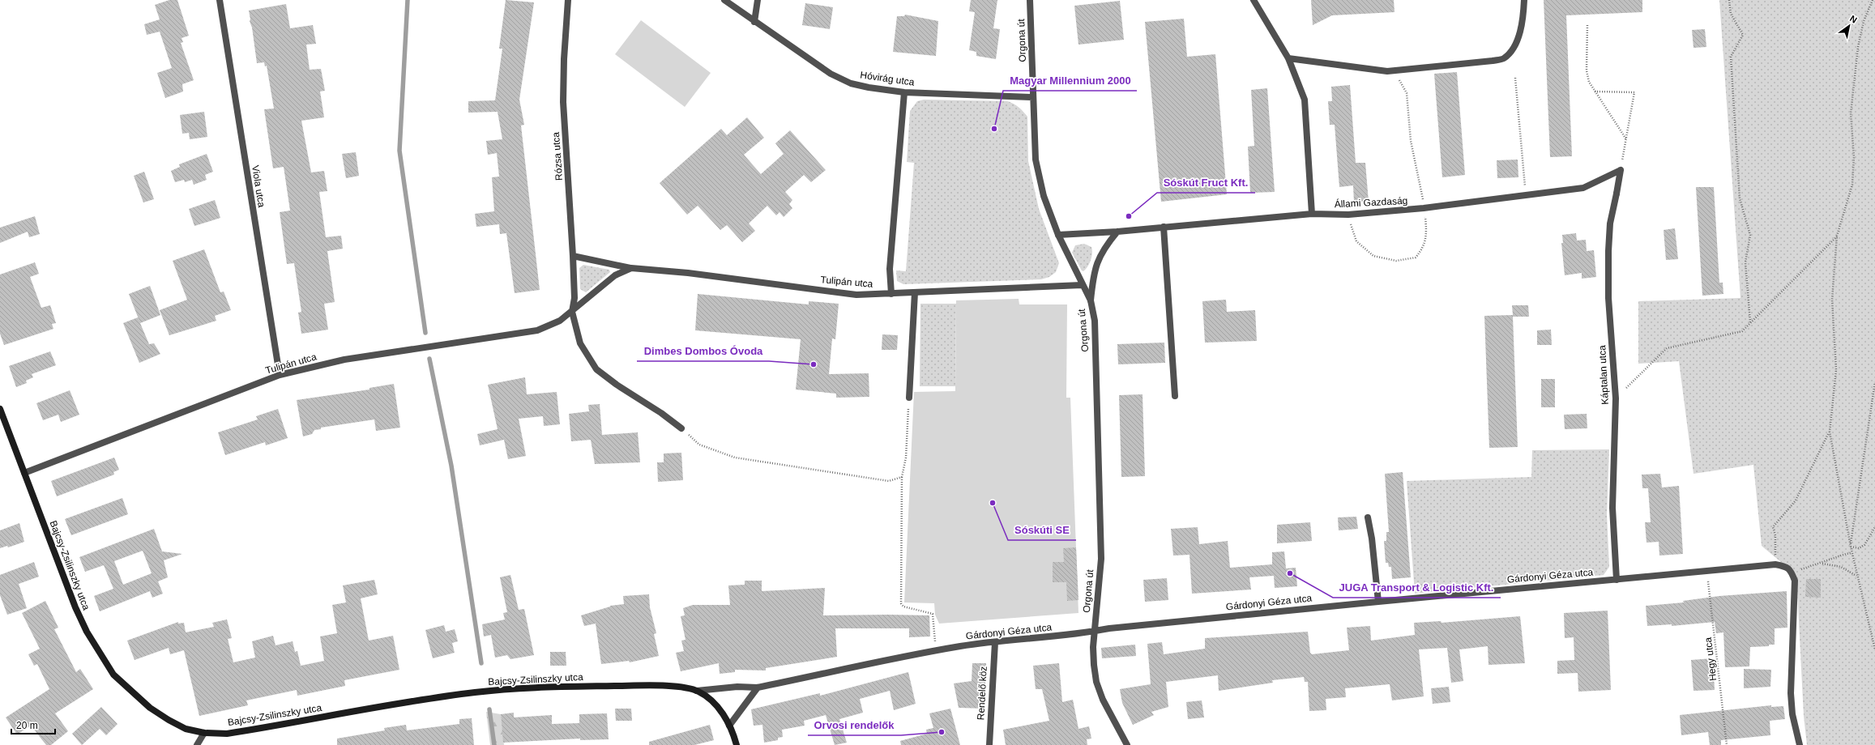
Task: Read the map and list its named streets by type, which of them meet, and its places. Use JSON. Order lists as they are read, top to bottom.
{
  "streets": {
    "street": [
      "Orgona út",
      "Hóvirág utca",
      "Rózsa utca",
      "Viola utca",
      "Állami Gazdaság",
      "Tulipán utca",
      "Káptalan utca",
      "Bajcsy-Zsilinszky utca",
      "Gárdonyi Géza utca",
      "Rendelő köz"
    ],
    "path": ["Hegy utca"]
  },
  "crossings": [
    ["Orgona út", "Hóvirág utca"],
    ["Orgona út", "Állami Gazdaság"],
    ["Orgona út", "Tulipán utca"],
    ["Orgona út", "Gárdonyi Géza utca"],
    ["Rózsa utca", "Tulipán utca"],
    ["Viola utca", "Tulipán utca"],
    ["Állami Gazdaság", "Káptalan utca"],
    ["Tulipán utca", "Bajcsy-Zsilinszky utca"],
    ["Káptalan utca", "Gárdonyi Géza utca"],
    ["Bajcsy-Zsilinszky utca", "Gárdonyi Géza utca"],
    ["Gárdonyi Géza utca", "Hegy utca"],
    ["Gárdonyi Géza utca", "Rendelő köz"]
  ],
  "places": [
    "Magyar Millennium 2000",
    "Sóskút Fruct Kft.",
    "Dimbes Dombos Óvoda",
    "Sóskúti SE",
    "JUGA Transport & Logistic Kft.",
    "Orvosi rendelők"
  ],
  "scale_bar": "20 m",
  "north": "top right"
}
